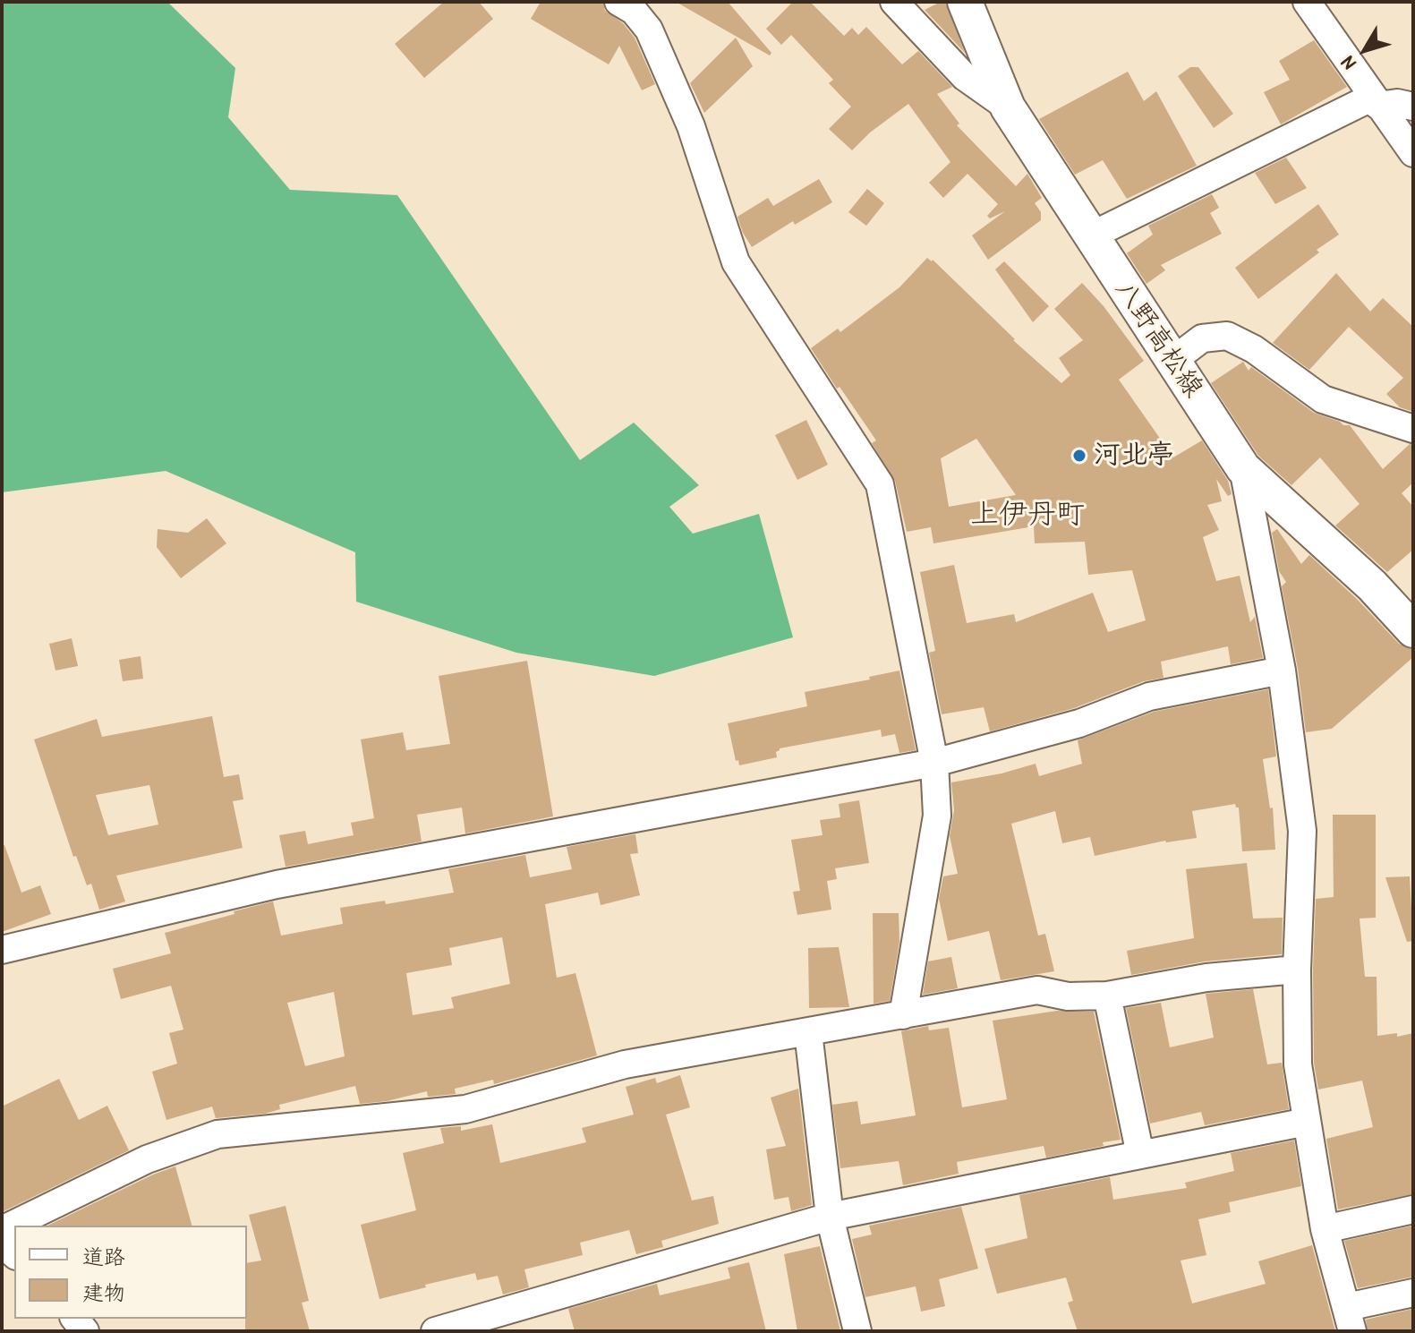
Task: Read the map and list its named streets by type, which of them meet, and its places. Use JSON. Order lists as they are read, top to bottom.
{
  "streets": {
    "main road": ["八野高松線"]
  },
  "districts": ["上伊丹町"],
  "places": ["河北亭"],
  "legend": ["道路", "建物"],
  "north": "bottom left"
}
